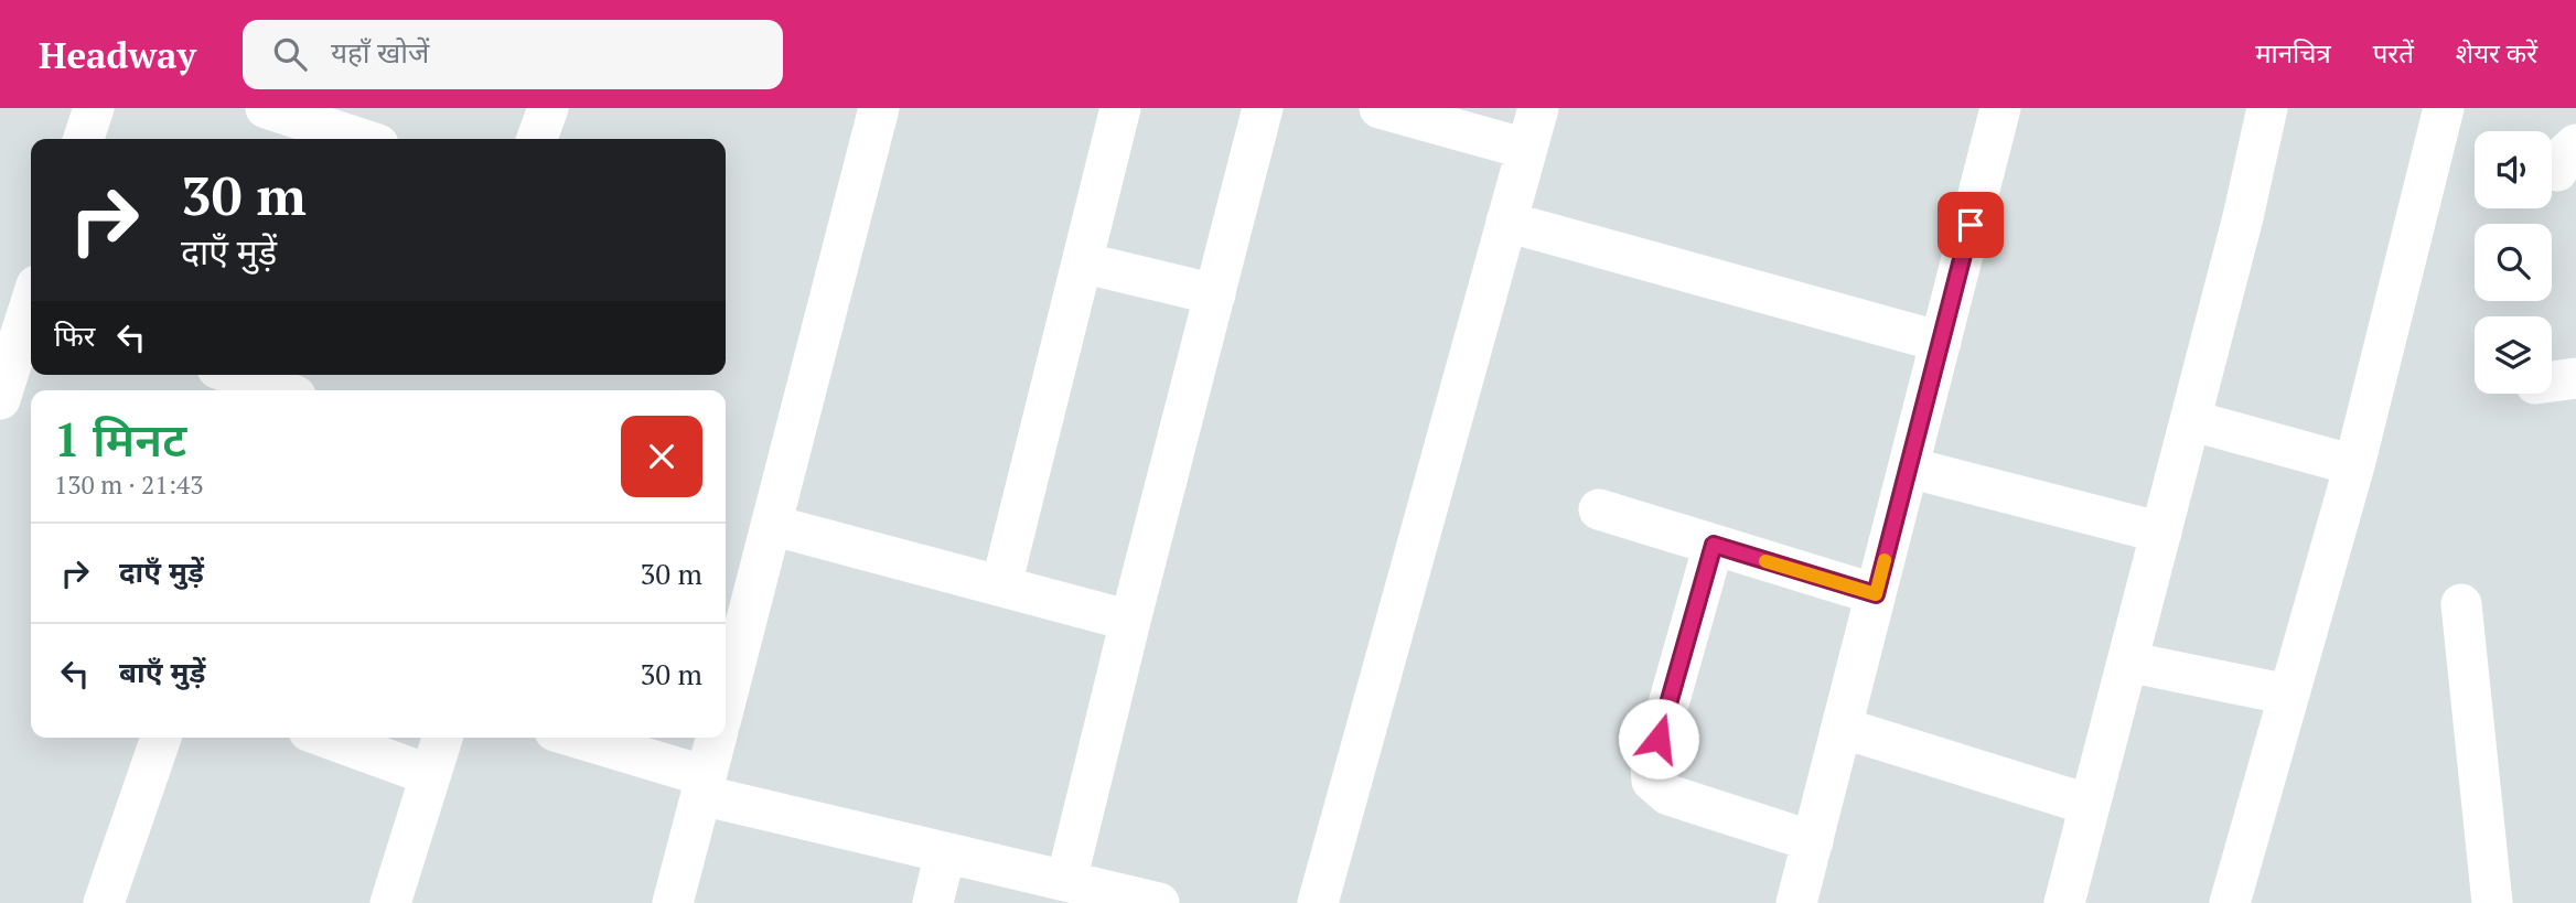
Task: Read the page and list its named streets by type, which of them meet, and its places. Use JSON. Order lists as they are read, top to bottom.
{
  "page": {
    "header": "Headway",
    "search": "यहाँ खोजें",
    "nav": ["मानचित्र", "परतें", "शेयर करें"],
    "turn": ["30 m", "दाएँ मुड़ें"],
    "then": "फिर",
    "heading": ["1 मिनट", "130 m · 21:43"],
    "list": [
      {
        "name": "दाएँ मुड़ें",
        "value": "30 m"
      },
      {
        "name": "बाएँ मुड़ें",
        "value": "30 m"
      }
    ]
  }
}
